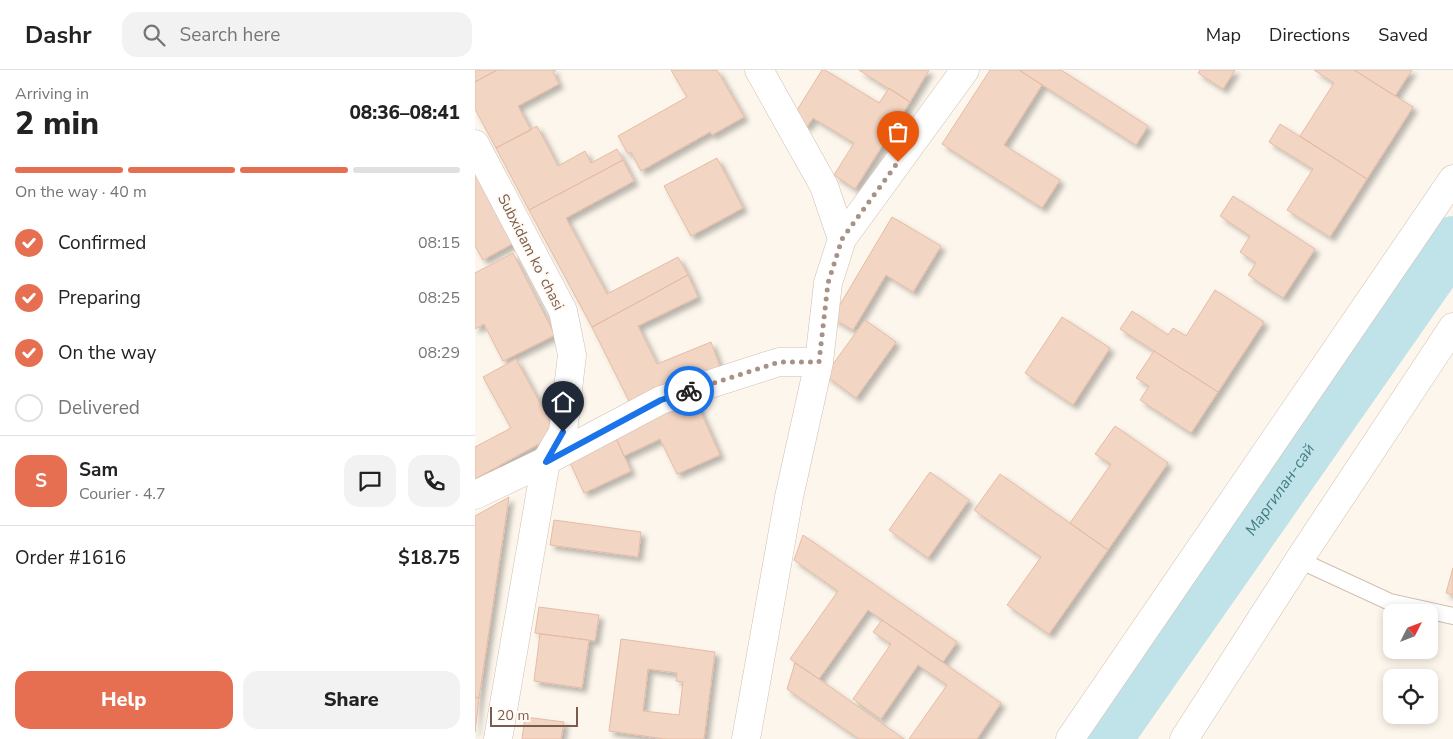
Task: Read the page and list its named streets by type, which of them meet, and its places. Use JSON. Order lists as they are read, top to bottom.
{
  "streets": {
    "street": ["Subxidam koʻchasi"]
  },
  "water": ["Маргилан-сай"],
  "scale_bar": "20 m",
  "north": "top right",
  "page": {
    "header": "Dashr",
    "search": "Search here",
    "nav": ["Map", "Directions", "Saved"],
    "heading": ["2 min", "Arriving in", "08:36–08:41"],
    "panel": [
      "Sam",
      "Courier · 4.7",
      "Order #1616",
      "$18.75"
    ],
    "bar": "On the way · 40 m",
    "list": [
      ["Confirmed", "08:15"],
      ["Preparing", "08:25"],
      ["On the way", "08:29"],
      "Delivered"
    ],
    "round": "S",
    "buttons": ["Help", "Share"],
    "scale": "20 m"
  }
}
